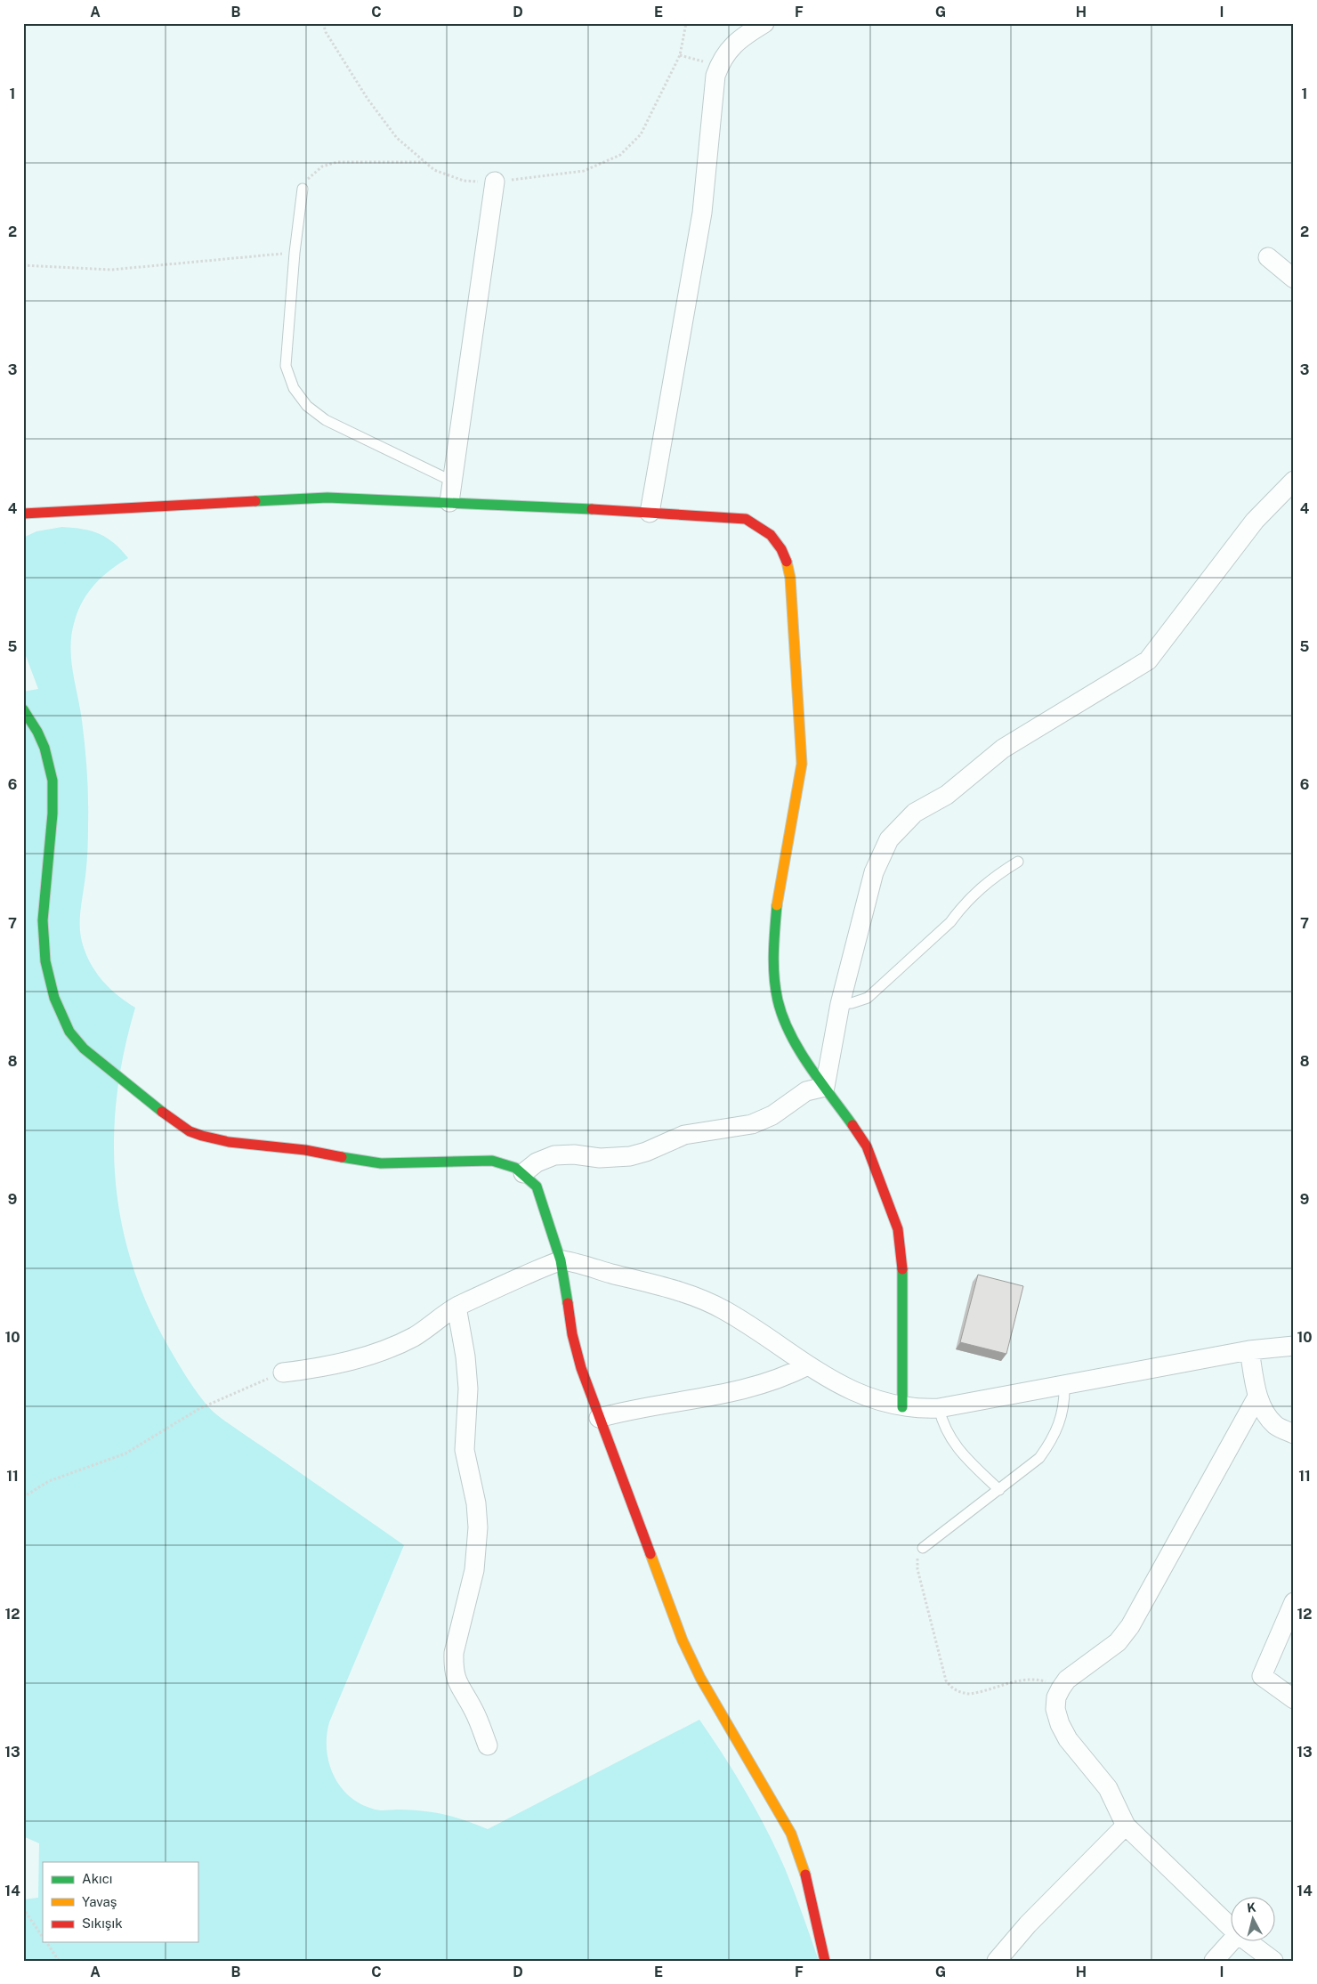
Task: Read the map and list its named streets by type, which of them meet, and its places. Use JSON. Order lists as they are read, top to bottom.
{
  "legend": ["Akıcı", "Yavaş", "Sıkışık"],
  "north": "top",
  "grid": {
    "columns": [
      "A",
      "B",
      "C",
      "D",
      "E",
      "F",
      "G",
      "H",
      "I"
    ],
    "rows": [
      "1",
      "2",
      "3",
      "4",
      "5",
      "6",
      "7",
      "8",
      "9",
      "10",
      "11",
      "12",
      "13",
      "14"
    ]
  }
}
